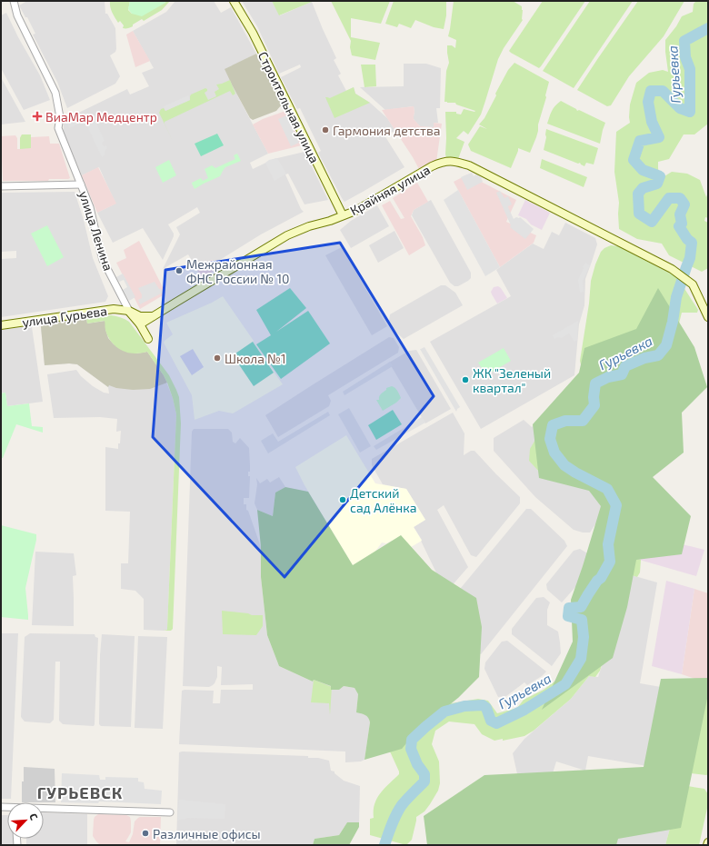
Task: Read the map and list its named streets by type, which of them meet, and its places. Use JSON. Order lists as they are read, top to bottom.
{
  "streets": {
    "main road": [
      "Строительная улица",
      "Крайняя улица",
      "улица Ленина",
      "улица Гурьева"
    ]
  },
  "crossings": [
    ["Строительная улица", "Крайняя улица"],
    ["Крайняя улица", "улица Ленина"],
    ["Крайняя улица", "улица Гурьева"],
    ["улица Ленина", "улица Гурьева"]
  ],
  "districts": ["ГУРЬЕВСК"],
  "water": ["Гурьевка"],
  "places": {
    "health": ["ВиаМар Медцентр"],
    "other": [
      "Гармония детства",
      "Межрайонная ФНС России № 10",
      "Школа №1",
      "ЖК \"Зеленый квартал\"",
      "Детский сад Алёнка",
      "Различные офисы"
    ]
  },
  "north": "top right"
}
